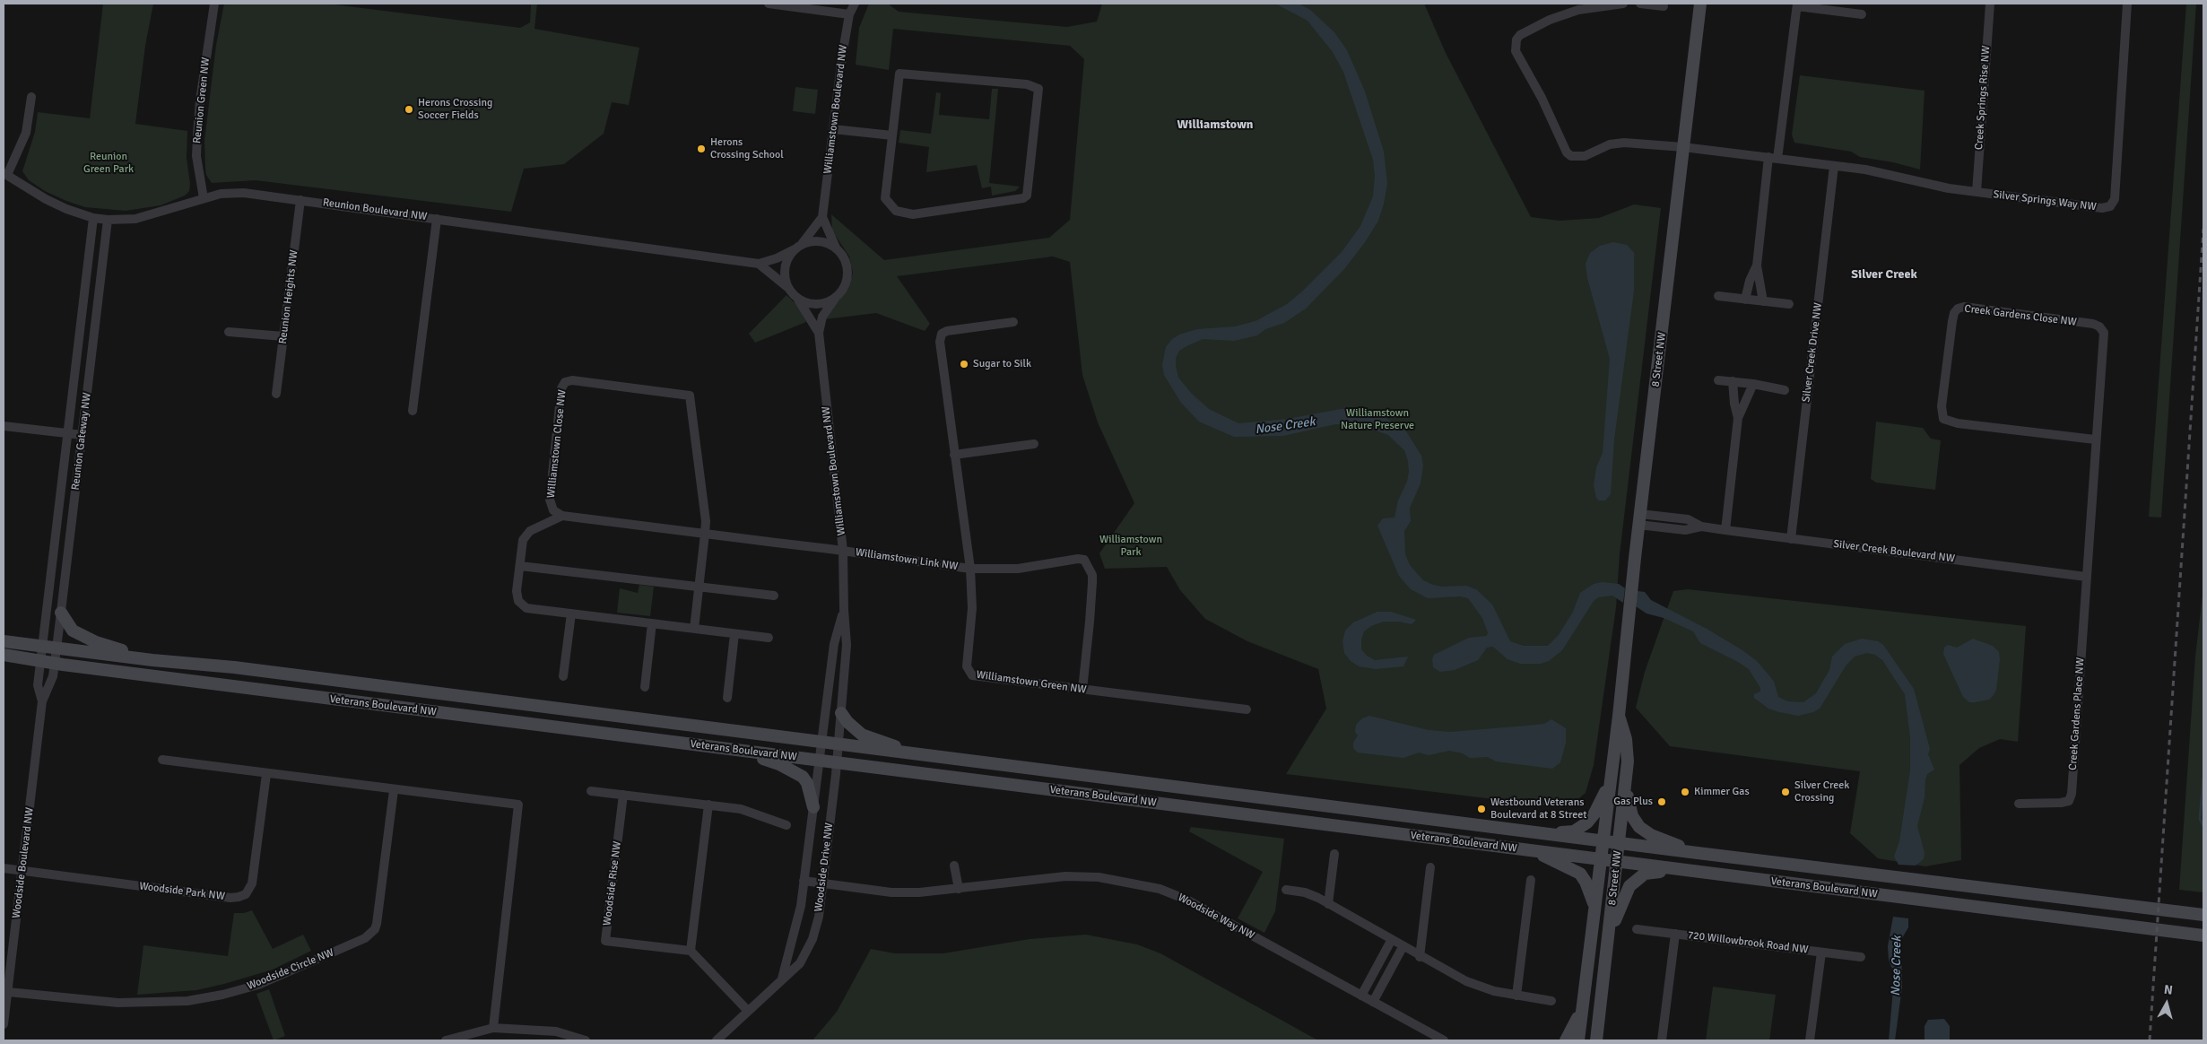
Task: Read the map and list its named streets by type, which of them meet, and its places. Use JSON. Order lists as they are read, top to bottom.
{
  "streets": {
    "main road": ["8 Street NW", "Veterans Boulevard NW"],
    "street": [
      "Creek Springs Rise NW",
      "Reunion Green NW",
      "Williamstown Boulevard NW",
      "Silver Springs Way NW",
      "Reunion Boulevard NW",
      "Reunion Heights NW",
      "Creek Gardens Close NW",
      "Silver Creek Drive NW",
      "Reunion Gateway NW",
      "Williamstown Close NW",
      "Silver Creek Boulevard NW",
      "Williamstown Link NW",
      "Williamstown Green NW",
      "Creek Gardens Place NW",
      "Woodside Boulevard NW",
      "Woodside Drive NW",
      "Woodside Rise NW",
      "Woodside Park NW",
      "Woodside Way NW",
      "720 Willowbrook Road NW",
      "Woodside Circle NW"
    ]
  },
  "crossings": [
    ["Creek Springs Rise NW", "Silver Springs Way NW"],
    ["Reunion Green NW", "Reunion Boulevard NW"],
    ["Williamstown Boulevard NW", "Reunion Boulevard NW"],
    ["Williamstown Boulevard NW", "Williamstown Link NW"],
    ["Williamstown Boulevard NW", "Veterans Boulevard NW"],
    ["Williamstown Boulevard NW", "Woodside Drive NW"],
    ["Silver Springs Way NW", "Silver Creek Drive NW"],
    ["Silver Springs Way NW", "8 Street NW"],
    ["Reunion Boulevard NW", "Reunion Heights NW"],
    ["Reunion Boulevard NW", "Reunion Gateway NW"],
    ["Creek Gardens Close NW", "Silver Creek Boulevard NW"],
    ["Creek Gardens Close NW", "Creek Gardens Place NW"],
    ["Silver Creek Drive NW", "Silver Creek Boulevard NW"],
    ["8 Street NW", "Silver Creek Boulevard NW"],
    ["8 Street NW", "Veterans Boulevard NW"],
    ["Reunion Gateway NW", "Veterans Boulevard NW"],
    ["Reunion Gateway NW", "Woodside Boulevard NW"],
    ["Silver Creek Boulevard NW", "Creek Gardens Place NW"],
    ["Williamstown Link NW", "Williamstown Green NW"],
    ["Veterans Boulevard NW", "Woodside Boulevard NW"],
    ["Veterans Boulevard NW", "Woodside Drive NW"],
    ["Woodside Boulevard NW", "Woodside Park NW"],
    ["Woodside Boulevard NW", "Woodside Circle NW"],
    ["Woodside Drive NW", "Woodside Way NW"]
  ],
  "districts": ["Williamstown", "Silver Creek"],
  "water": ["Nose Creek"],
  "parks": ["Reunion Green Park", "Williamstown Nature Preserve", "Williamstown Park"],
  "places": [
    "Herons Crossing Soccer Fields",
    "Herons Crossing School",
    "Sugar to Silk",
    "Kimmer Gas",
    "Silver Creek Crossing",
    "Gas Plus",
    "Westbound Veterans Boulevard at 8 Street"
  ],
  "north": "top"
}
